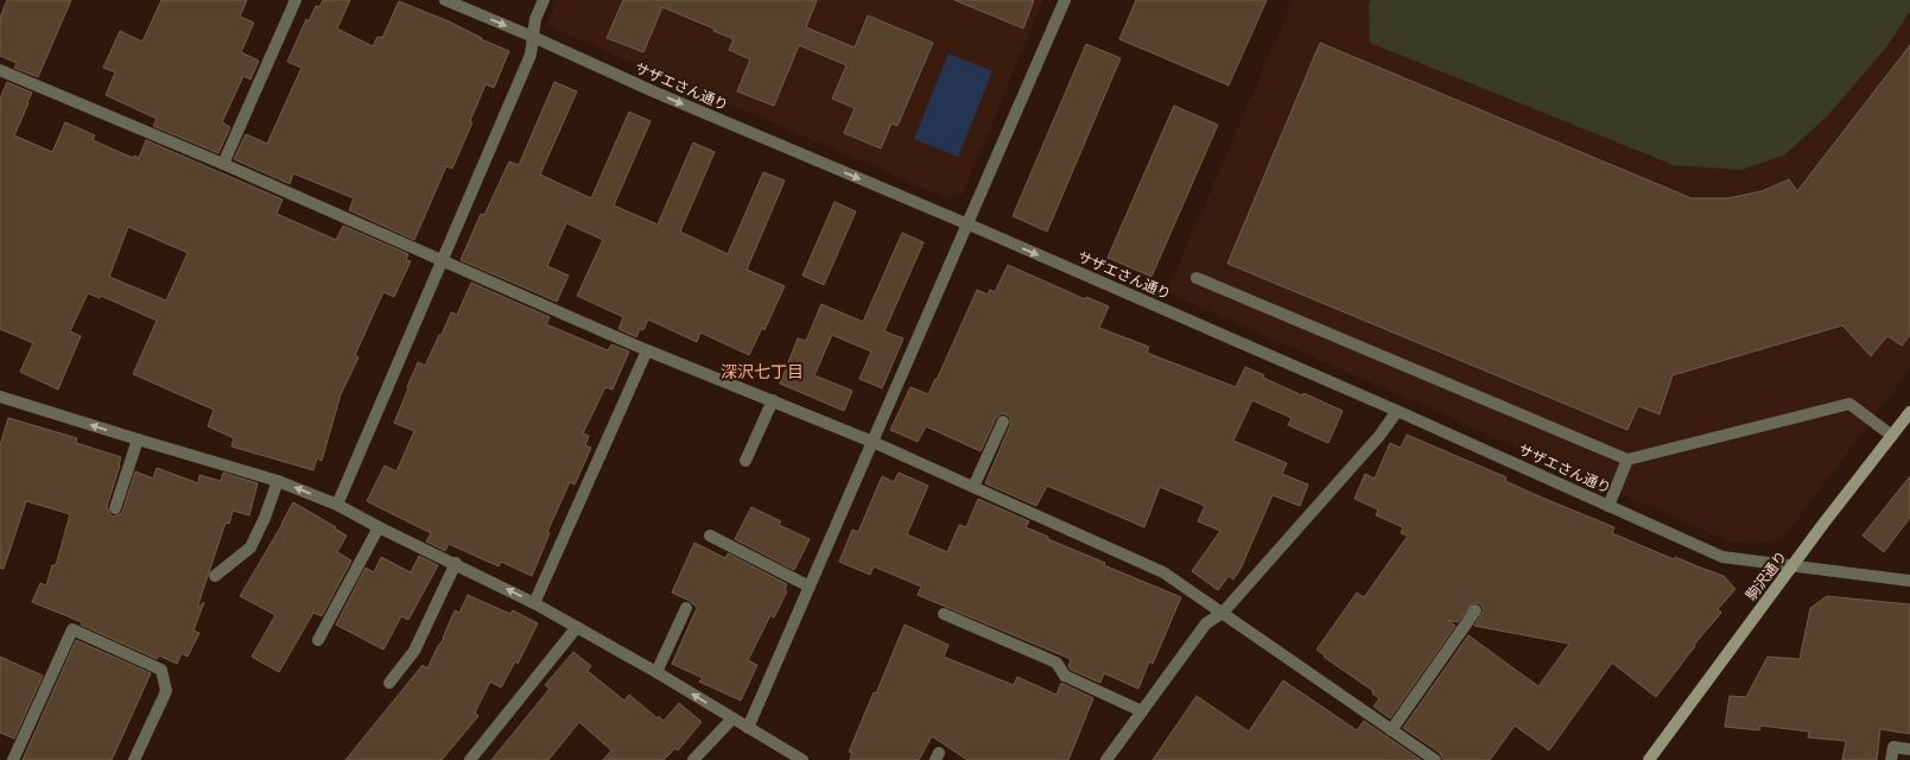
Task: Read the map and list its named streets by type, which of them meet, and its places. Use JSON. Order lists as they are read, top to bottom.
{
  "streets": {
    "main road": ["駒沢通り"],
    "street": ["サザエさん通り"]
  },
  "crossings": [
    ["サザエさん通り", "駒沢通り"]
  ],
  "one_way": ["サザエさん通り"],
  "districts": ["深沢七丁目"]
}
